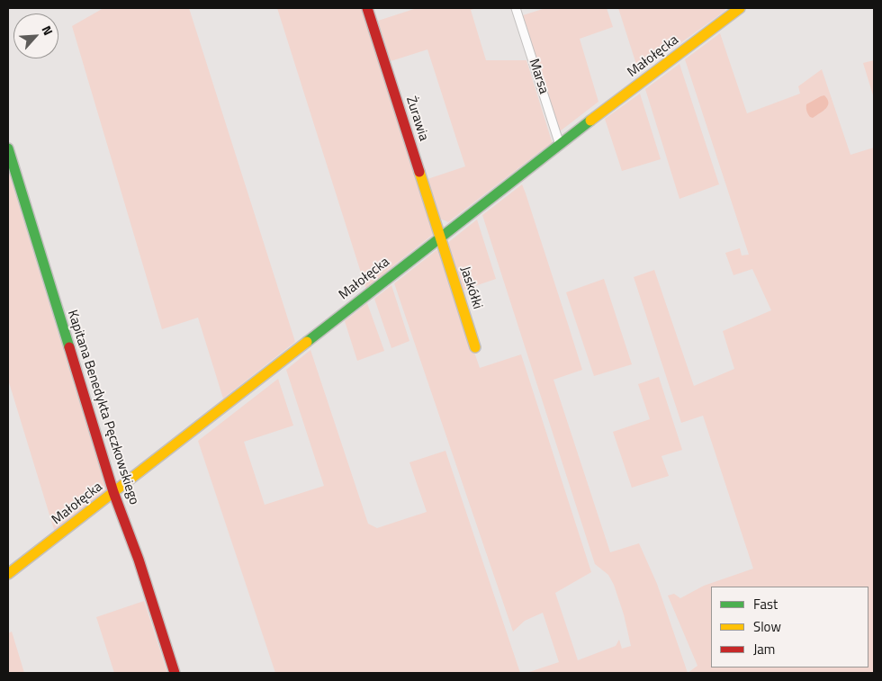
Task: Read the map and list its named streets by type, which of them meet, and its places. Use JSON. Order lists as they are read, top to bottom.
{
  "streets": {
    "street": [
      "Małołęcka",
      "Marsa",
      "Żurawia",
      "Jaskółki",
      "Kapitana Benedykta Pęczkowskiego"
    ]
  },
  "crossings": [
    ["Małołęcka", "Marsa"],
    ["Małołęcka", "Żurawia"],
    ["Małołęcka", "Jaskółki"],
    ["Małołęcka", "Kapitana Benedykta Pęczkowskiego"],
    ["Żurawia", "Jaskółki"]
  ],
  "legend": ["Fast", "Slow", "Jam"],
  "north": "top right"
}
